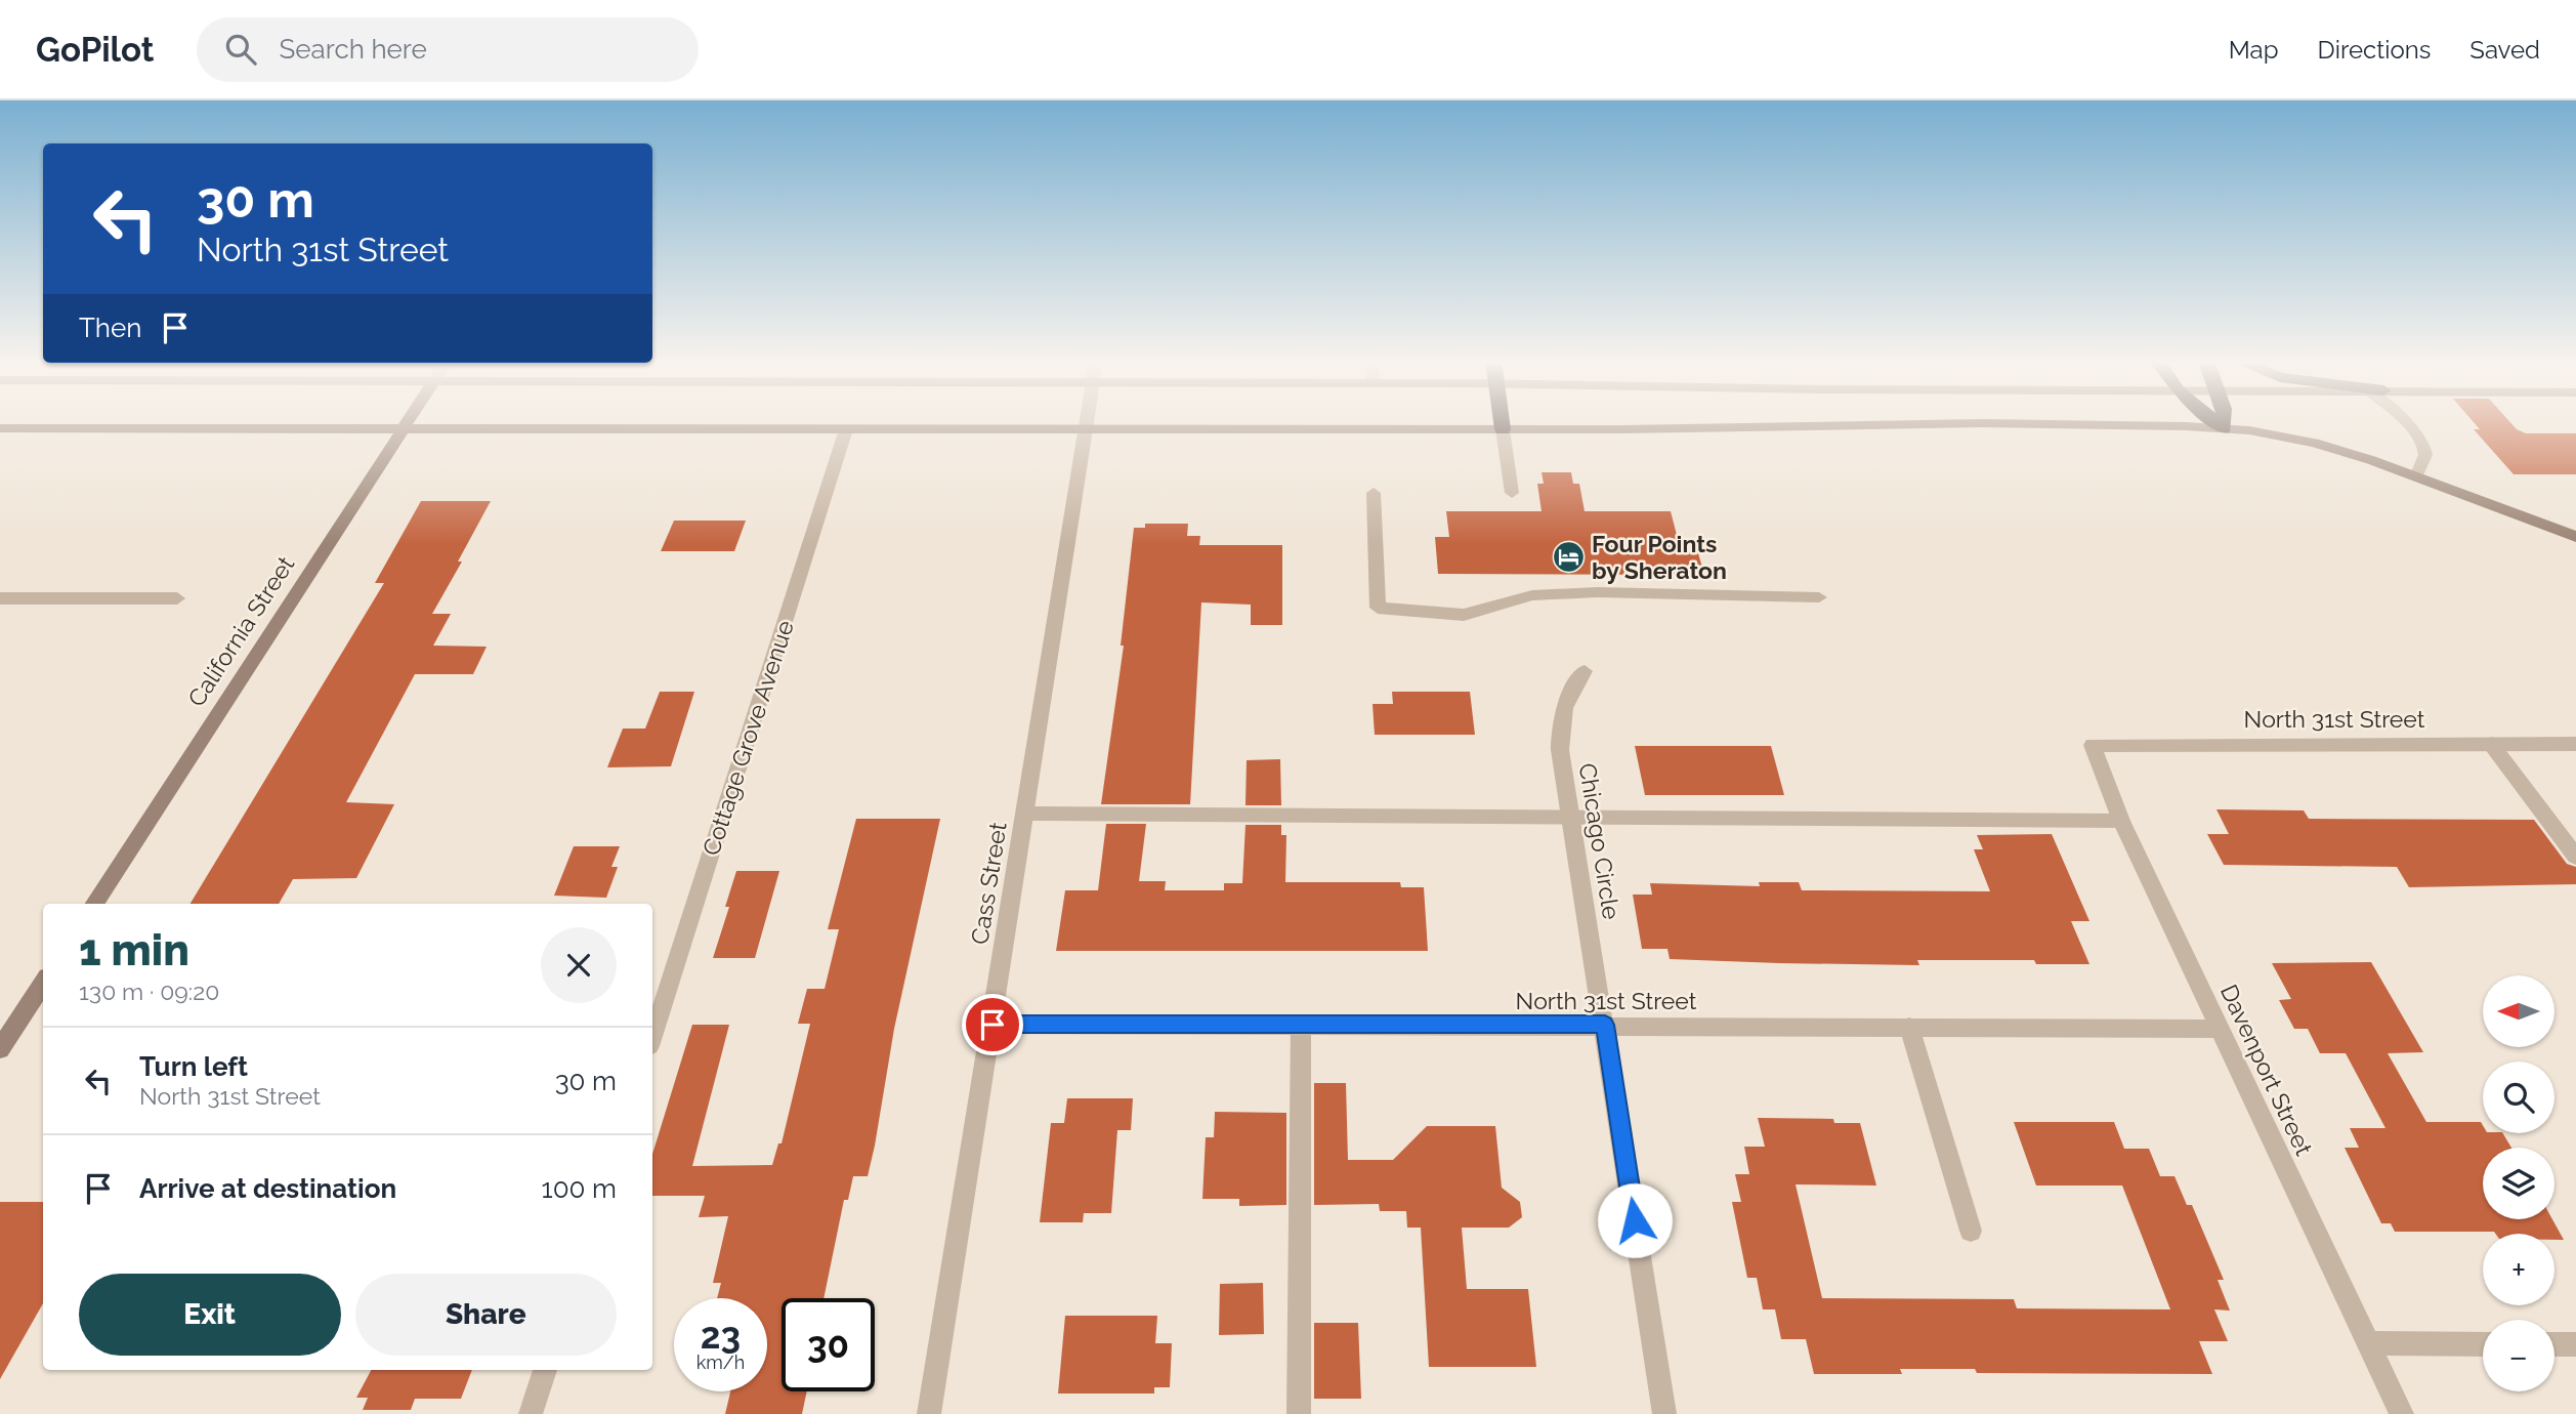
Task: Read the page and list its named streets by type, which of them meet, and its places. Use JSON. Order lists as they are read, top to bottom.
{
  "streets": {
    "main road": ["California Street"],
    "street": [
      "North 31st Street",
      "Cottage Grove Avenue",
      "Chicago Circle",
      "Cass Street",
      "Davenport Street"
    ]
  },
  "crossings": [
    ["North 31st Street", "Chicago Circle"],
    ["North 31st Street", "Cass Street"],
    ["North 31st Street", "Davenport Street"]
  ],
  "places": {
    "hotel": ["Four Points by Sheraton"]
  },
  "north": "left",
  "page": {
    "header": "GoPilot",
    "search": "Search here",
    "nav": ["Map", "Directions", "Saved"],
    "turn": ["30 m", "North 31st Street"],
    "then": "Then",
    "heading": ["1 min", "130 m · 09:20"],
    "map_buttons": ["+", "−"],
    "list": [
      {
        "name": "Turn left",
        "note": "North 31st Street",
        "value": "30 m"
      },
      {
        "name": "Arrive at destination",
        "value": "100 m"
      }
    ],
    "buttons": ["Exit", "Share"],
    "speed": "23 km/h",
    "limit": "30"
  }
}
